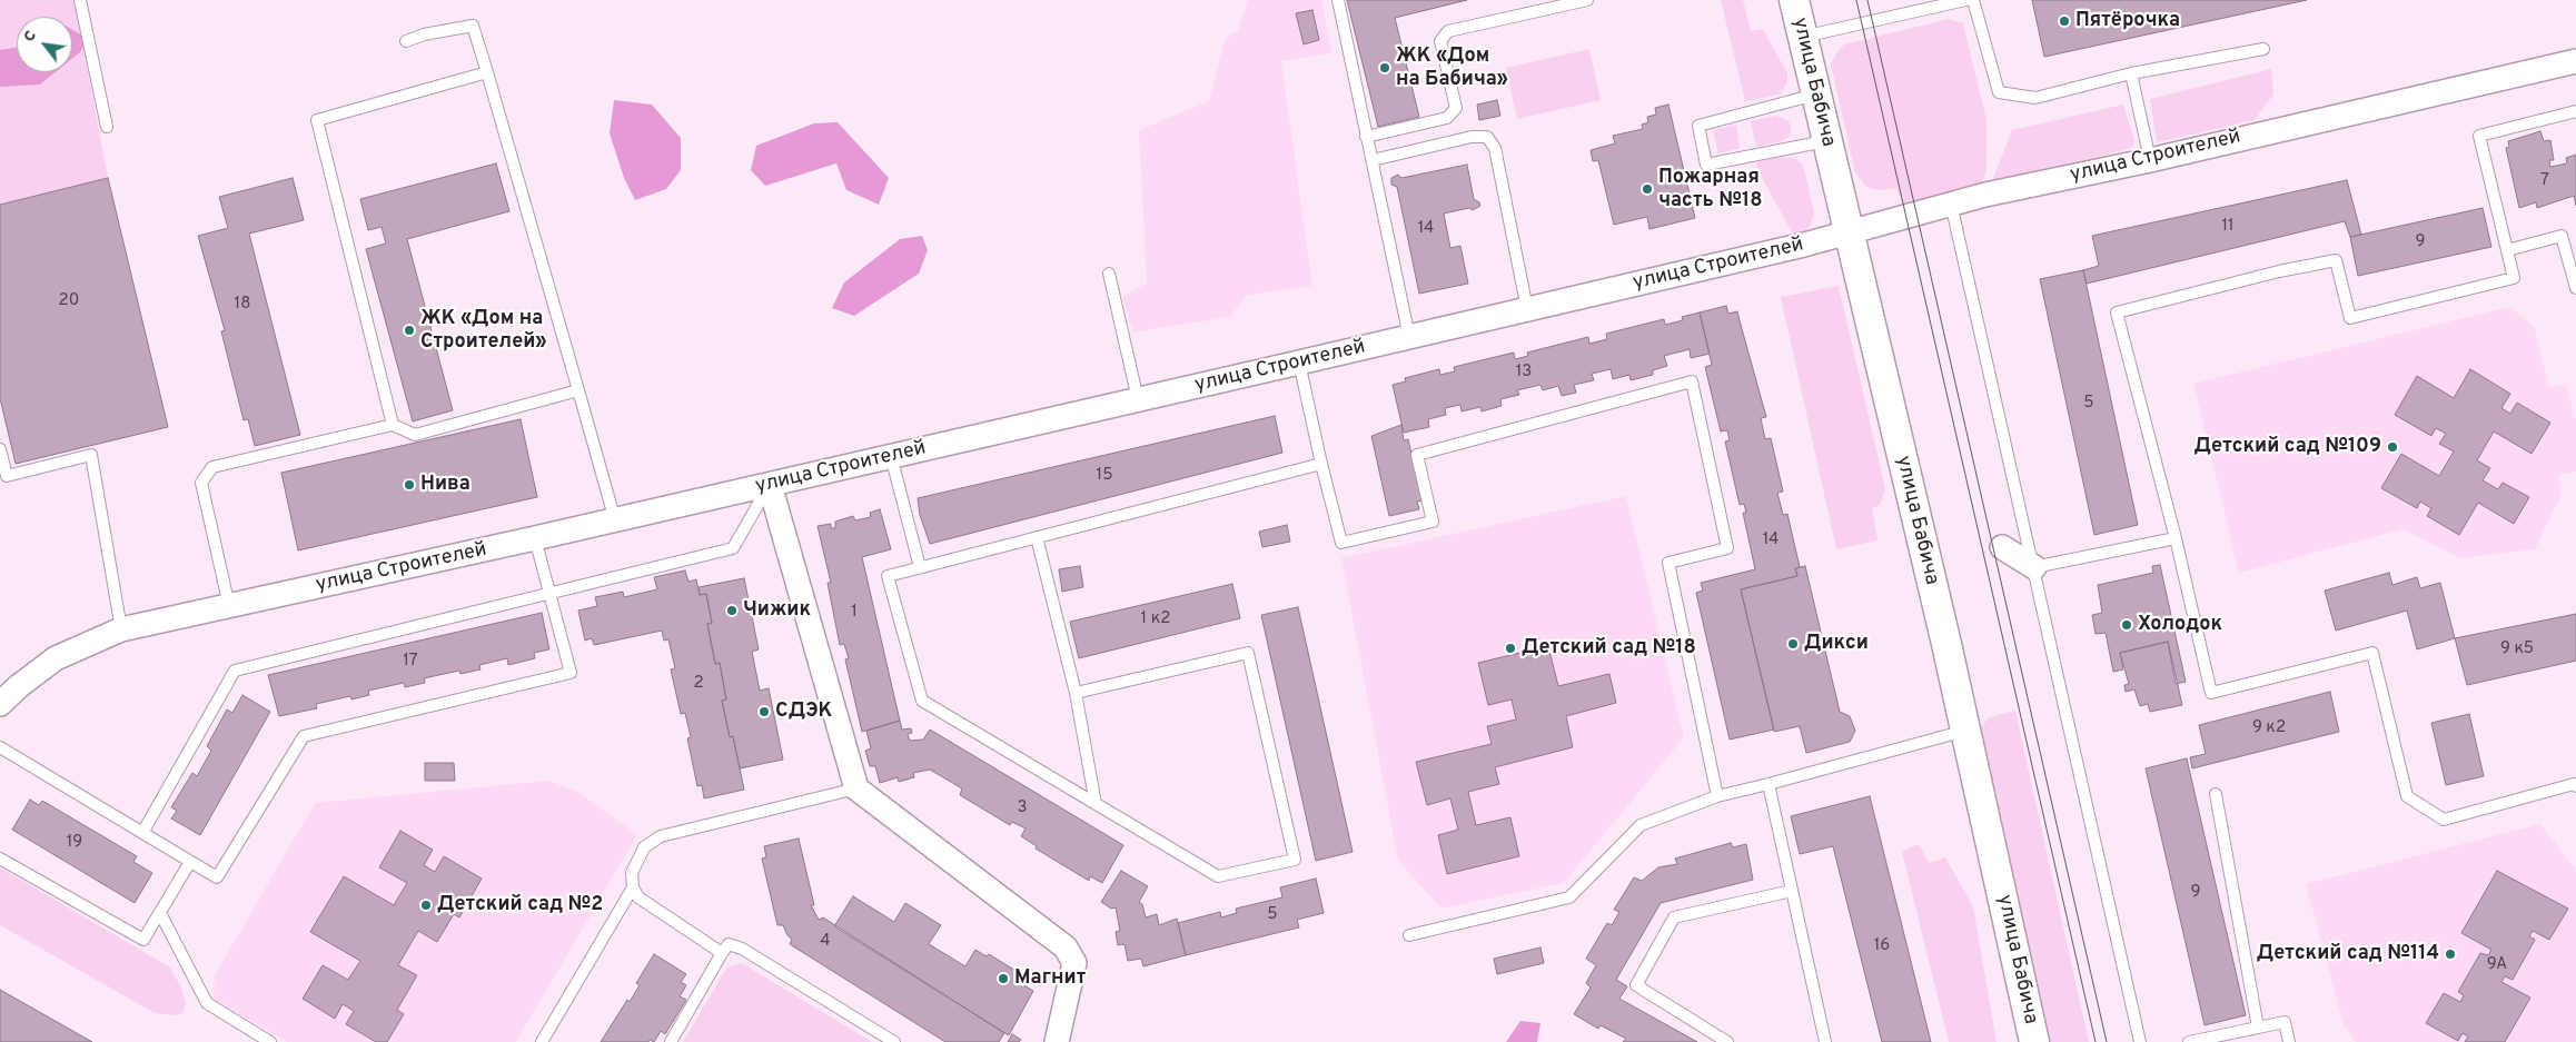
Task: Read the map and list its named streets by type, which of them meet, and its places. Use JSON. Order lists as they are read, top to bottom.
{
  "streets": {
    "street": ["улица Бабича", "улица Строителей"]
  },
  "crossings": [
    ["улица Бабича", "улица Строителей"]
  ],
  "places": [
    "Пятёрочка",
    "ЖК «Дом на Бабича»",
    "Пожарная часть №18",
    "ЖК «Дом на Строителей»",
    "Детский сад №109",
    "Нива",
    "Чижик",
    "Холодок",
    "Дикси",
    "Детский сад №18",
    "СДЭК",
    "Детский сад №2",
    "Детский сад №114",
    "Магнит"
  ],
  "house_numbers": [
    "7",
    "11",
    "14",
    "9",
    "20",
    "18",
    "13",
    "5",
    "15",
    "14",
    "1",
    "1 к2",
    "9 к5",
    "17",
    "2",
    "9 к2",
    "3",
    "19",
    "9",
    "5",
    "4",
    "16",
    "9А"
  ],
  "north": "top left"
}
